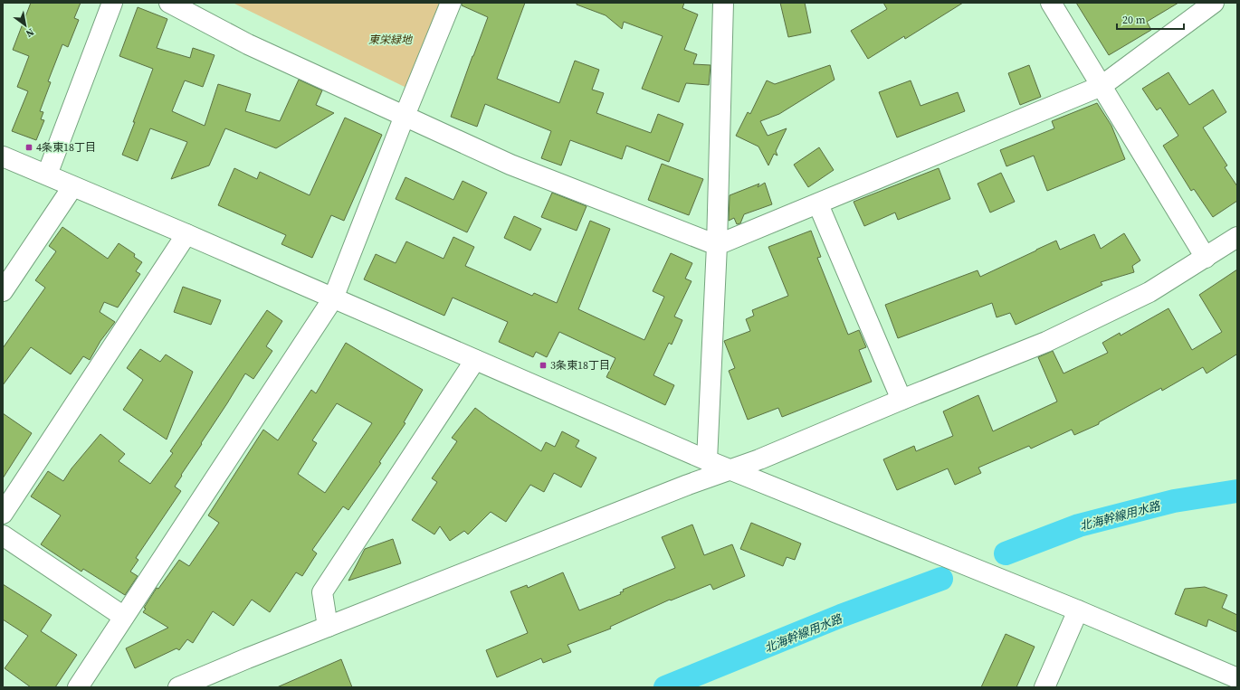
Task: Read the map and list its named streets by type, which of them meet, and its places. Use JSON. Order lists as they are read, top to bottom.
{
  "water": ["北海幹線用水路"],
  "parks": ["東栄緑地"],
  "places": {
    "transit": ["4条東18丁目", "3条東18丁目"]
  },
  "scale_bar": "20 m",
  "north": "bottom right"
}
